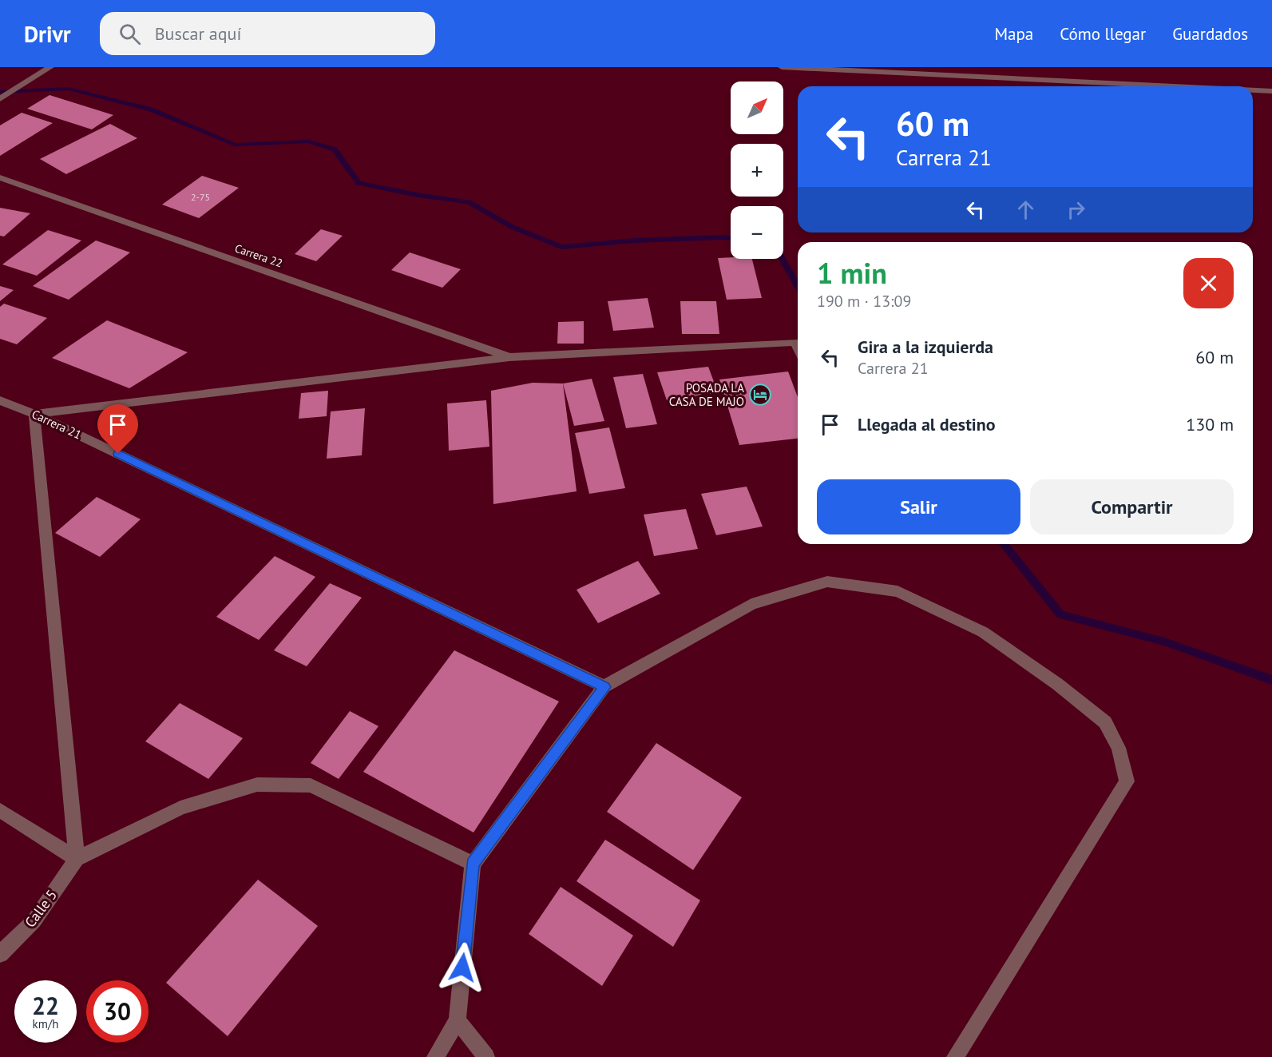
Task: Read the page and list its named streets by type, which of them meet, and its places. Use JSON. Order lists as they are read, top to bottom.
{
  "streets": {
    "street": ["Carrera 22", "Carrera 21", "Calle 5"]
  },
  "places": {
    "hotel": ["POSADA LA CASA DE MAJO"]
  },
  "house_numbers": ["2-75"],
  "north": "top right",
  "page": {
    "header": "Drivr",
    "search": "Buscar aquí",
    "nav": ["Mapa", "Cómo llegar", "Guardados"],
    "map_buttons": ["+", "−"],
    "turn": ["60 m", "Carrera 21"],
    "heading": ["1 min", "190 m · 13:09"],
    "list": [
      {
        "name": "Gira a la izquierda",
        "note": "Carrera 21",
        "value": "60 m"
      },
      {
        "name": "Llegada al destino",
        "value": "130 m"
      }
    ],
    "buttons": ["Salir", "Compartir"],
    "speed": "22 km/h",
    "limit": "30"
  }
}
